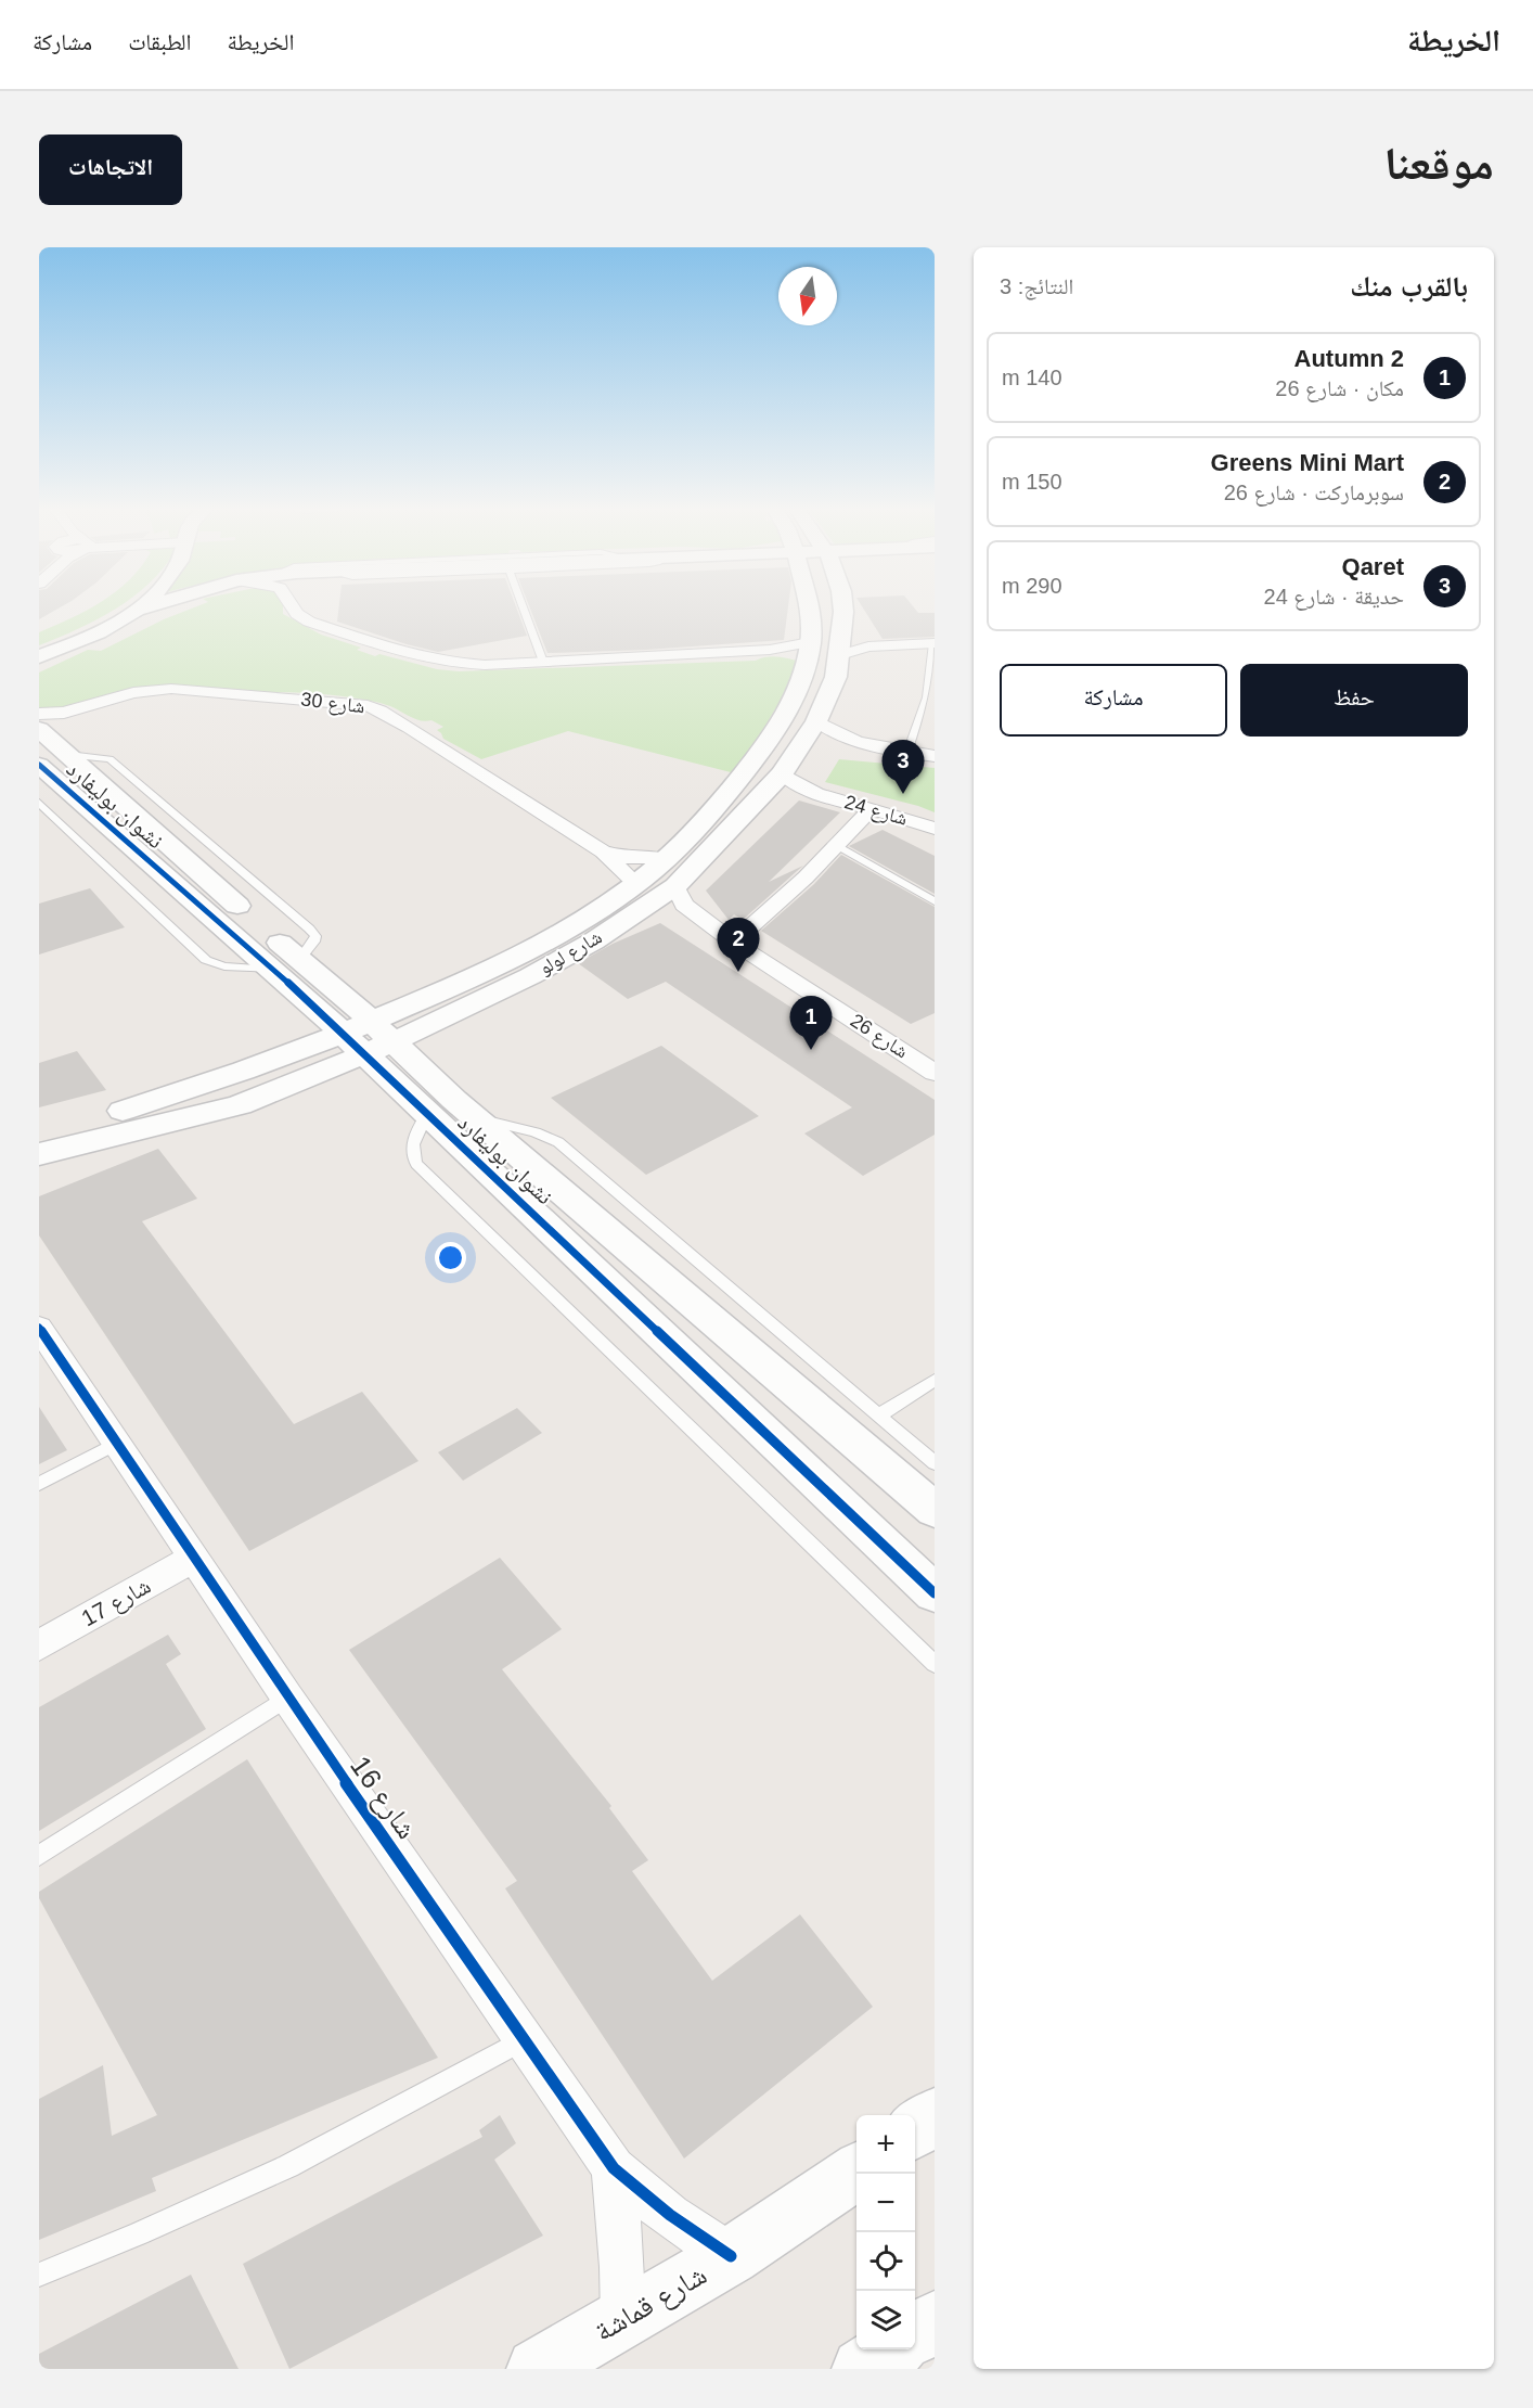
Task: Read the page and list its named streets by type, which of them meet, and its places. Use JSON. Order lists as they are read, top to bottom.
{
  "streets": {
    "street": [
      "شارع 30",
      "نشوان بوليفارد",
      "شارع 24",
      "شارع لولو",
      "شارع 26",
      "شارع 17",
      "شارع 16",
      "شارع قماشة"
    ]
  },
  "crossings": [
    ["شارع 30", "نشوان بوليفارد"],
    ["شارع 30", "شارع لولو"],
    ["نشوان بوليفارد", "شارع لولو"],
    ["شارع 24", "شارع لولو"],
    ["شارع لولو", "شارع 26"],
    ["شارع 17", "شارع 16"],
    ["شارع 16", "شارع قماشة"]
  ],
  "north": "bottom",
  "page": {
    "header": "الخريطة",
    "nav": ["الخريطة", "الطبقات", "مشاركة"],
    "title": "موقعنا",
    "buttons": [
      "الاتجاهات",
      ["حفظ", "مشاركة"]
    ],
    "heading": ["بالقرب منك", "النتائج: 3"],
    "list": [
      {
        "mark": "1",
        "name": "Autumn 2",
        "note": "مكان · شارع 26",
        "value": "140 m"
      },
      {
        "mark": "2",
        "name": "Greens Mini Mart",
        "note": "سوبرماركت · شارع 26",
        "value": "150 m"
      },
      {
        "mark": "3",
        "name": "Qaret",
        "note": "حديقة · شارع 24",
        "value": "290 m"
      }
    ],
    "pins": ["3", "2", "1"],
    "map_buttons": ["+", "−"]
  }
}
